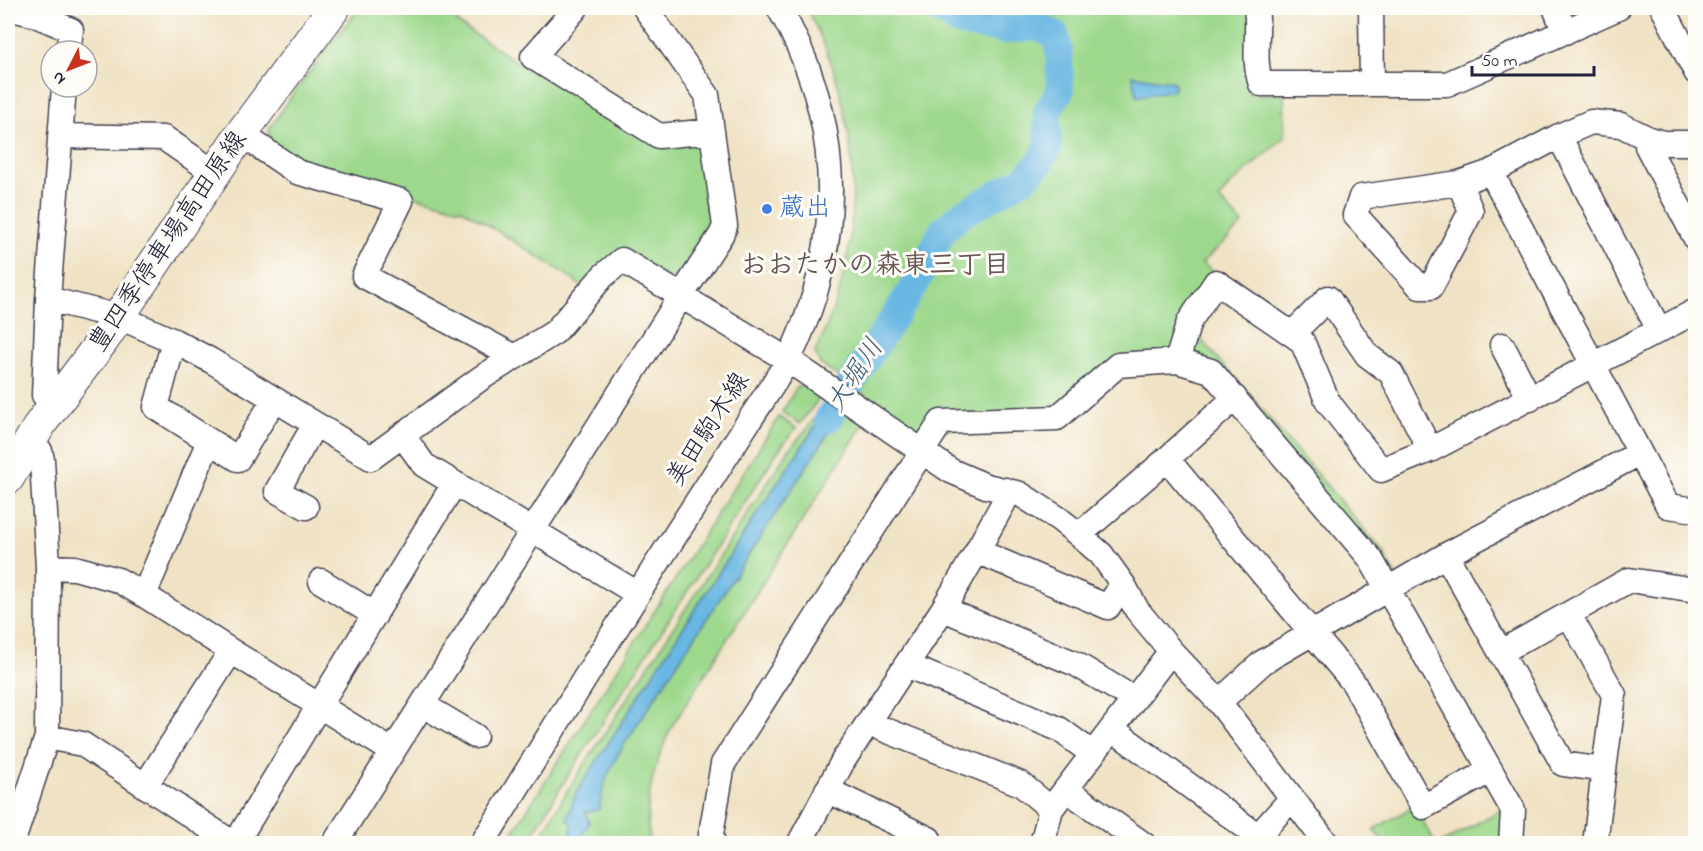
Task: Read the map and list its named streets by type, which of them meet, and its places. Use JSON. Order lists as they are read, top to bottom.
{
  "streets": {
    "main road": ["豊四季停車場高田原線"],
    "street": ["美田駒木線"]
  },
  "districts": ["おおたかの森東三丁目"],
  "water": ["大堀川"],
  "places": ["蔵出"],
  "scale_bar": "50 m",
  "north": "bottom left"
}
